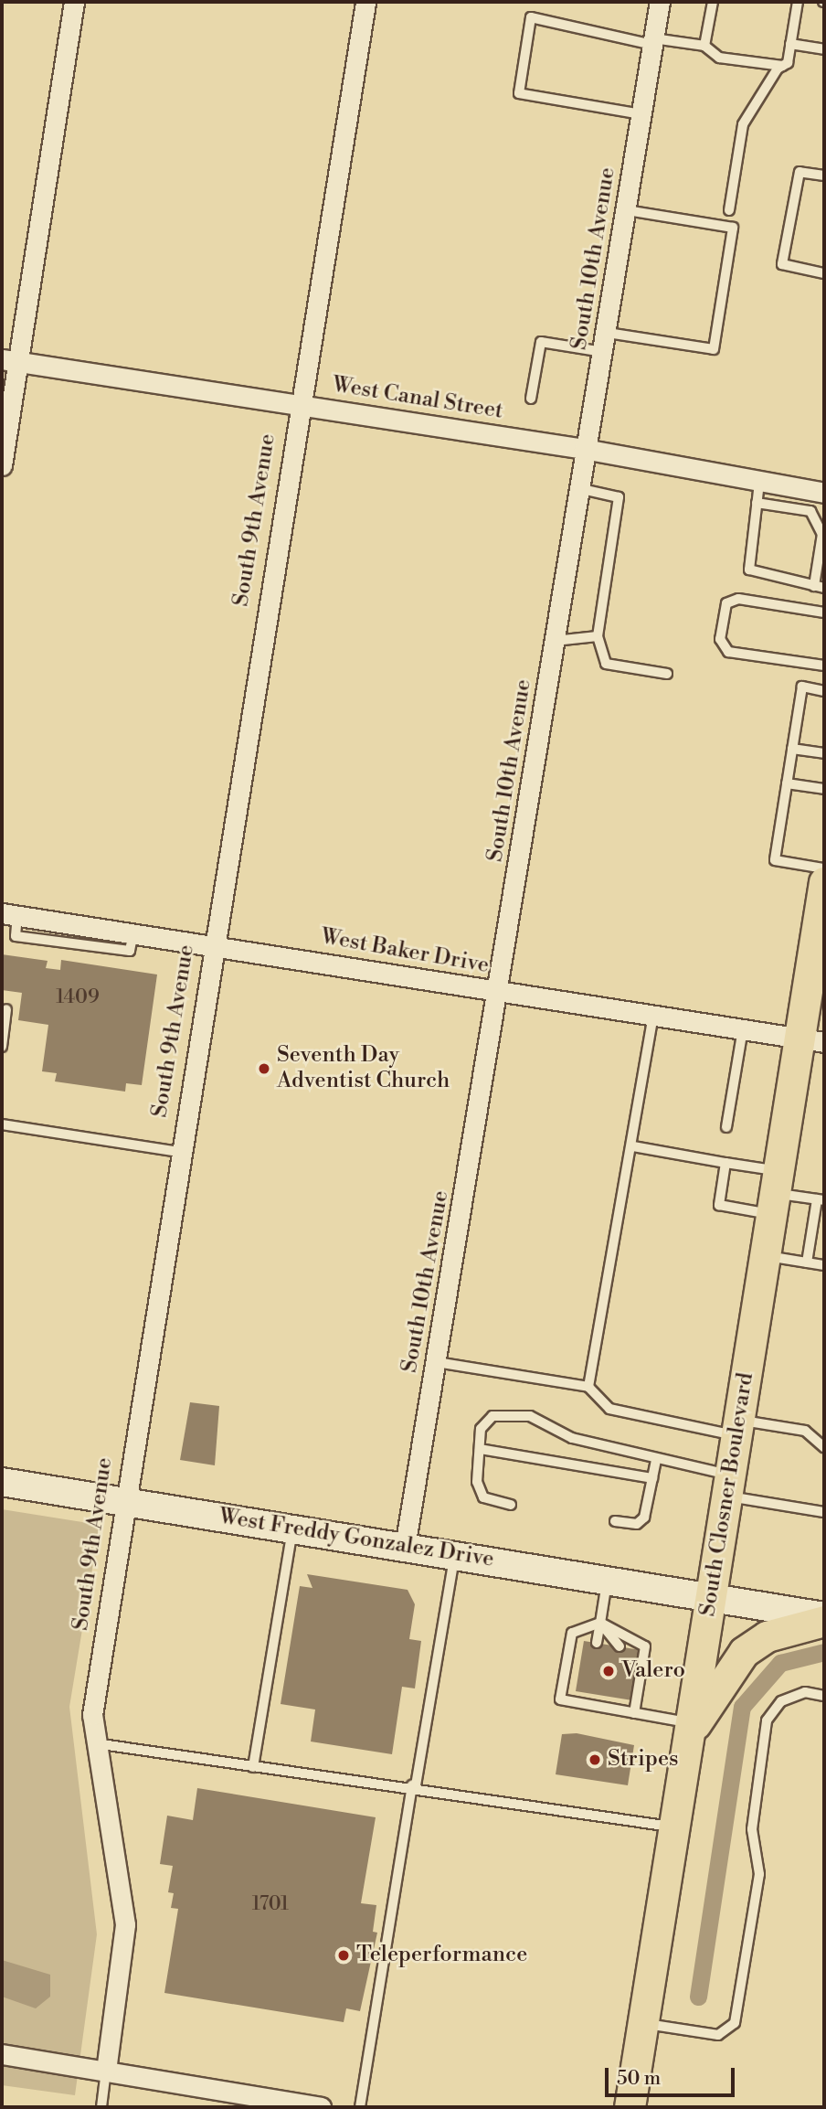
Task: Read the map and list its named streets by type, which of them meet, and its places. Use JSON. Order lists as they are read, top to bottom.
{
  "streets": {
    "main road": ["South Closner Boulevard", "West Freddy Gonzalez Drive"],
    "street": [
      "South 10th Avenue",
      "West Canal Street",
      "South 9th Avenue",
      "West Baker Drive"
    ]
  },
  "crossings": [
    ["South 10th Avenue", "West Canal Street"],
    ["South 10th Avenue", "West Baker Drive"],
    ["South 10th Avenue", "West Freddy Gonzalez Drive"],
    ["West Canal Street", "South 9th Avenue"],
    ["South 9th Avenue", "West Baker Drive"],
    ["South 9th Avenue", "West Freddy Gonzalez Drive"],
    ["West Baker Drive", "South Closner Boulevard"],
    ["South Closner Boulevard", "West Freddy Gonzalez Drive"]
  ],
  "places": [
    "Seventh Day Adventist Church",
    "Valero",
    "Stripes",
    "Teleperformance"
  ],
  "house_numbers": ["1409", "1701"],
  "scale_bar": "50 m"
}
